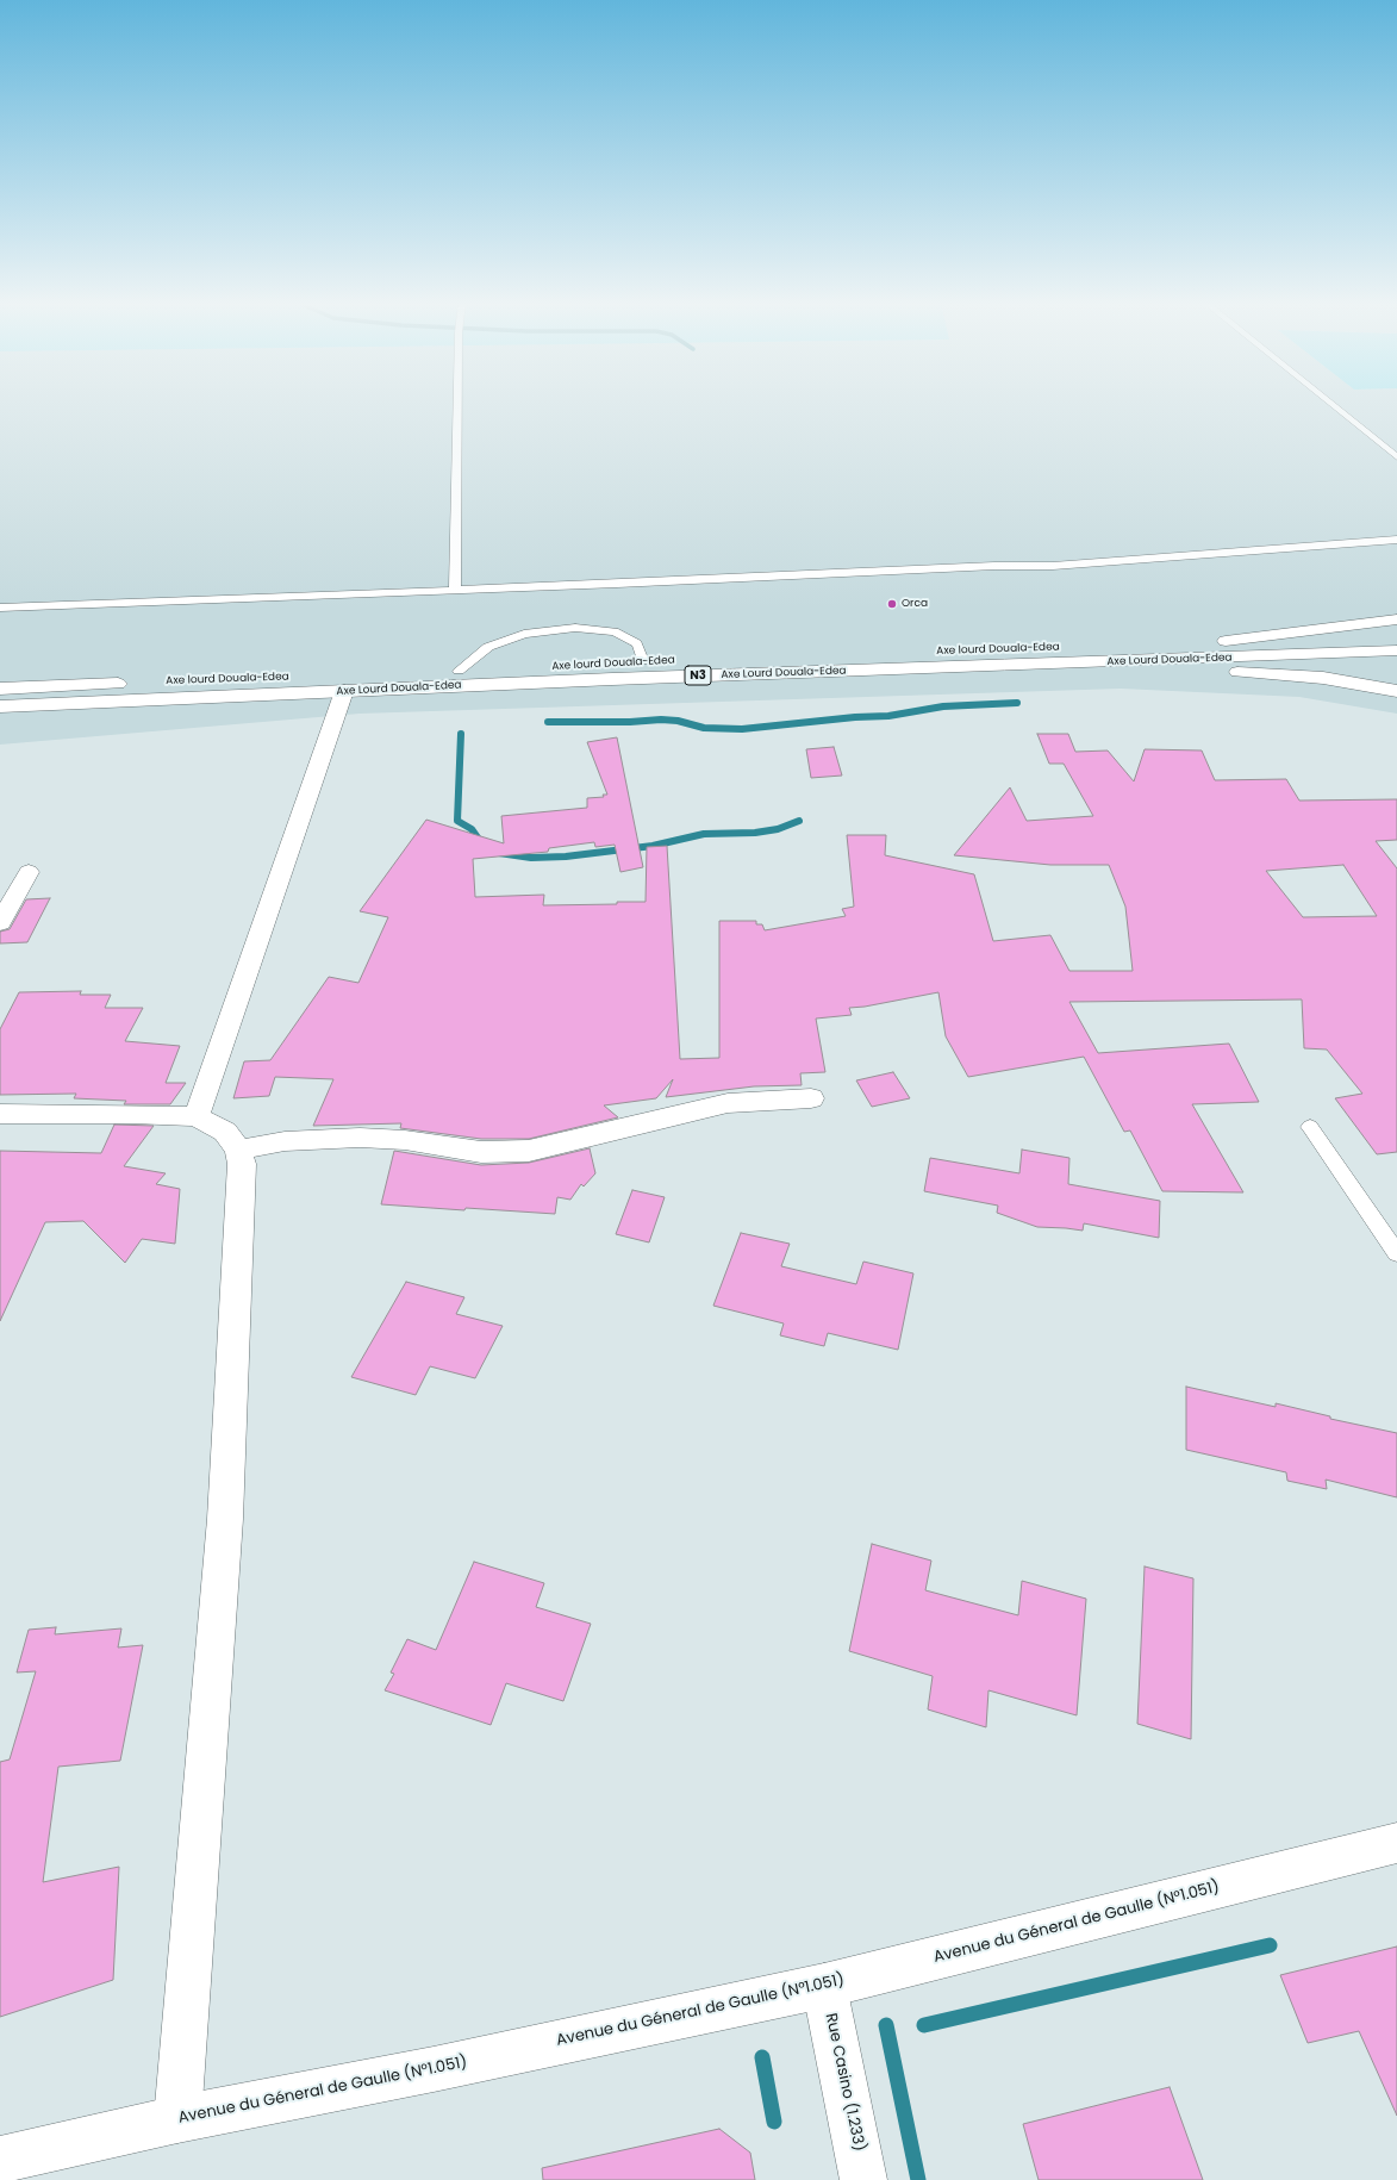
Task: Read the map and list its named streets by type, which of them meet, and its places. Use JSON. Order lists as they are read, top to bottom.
{
  "streets": {
    "main road": [
      "Axe lourd Douala-Edea",
      "Axe Lourd Douala-Edea",
      "N3",
      "Avenue du Géneral de Gaulle (N°1.051)",
      "Rue Casino (1.233)"
    ]
  },
  "crossings": [
    ["Avenue du Géneral de Gaulle (N°1.051)", "Rue Casino (1.233)"]
  ],
  "places": ["Orca"]
}
